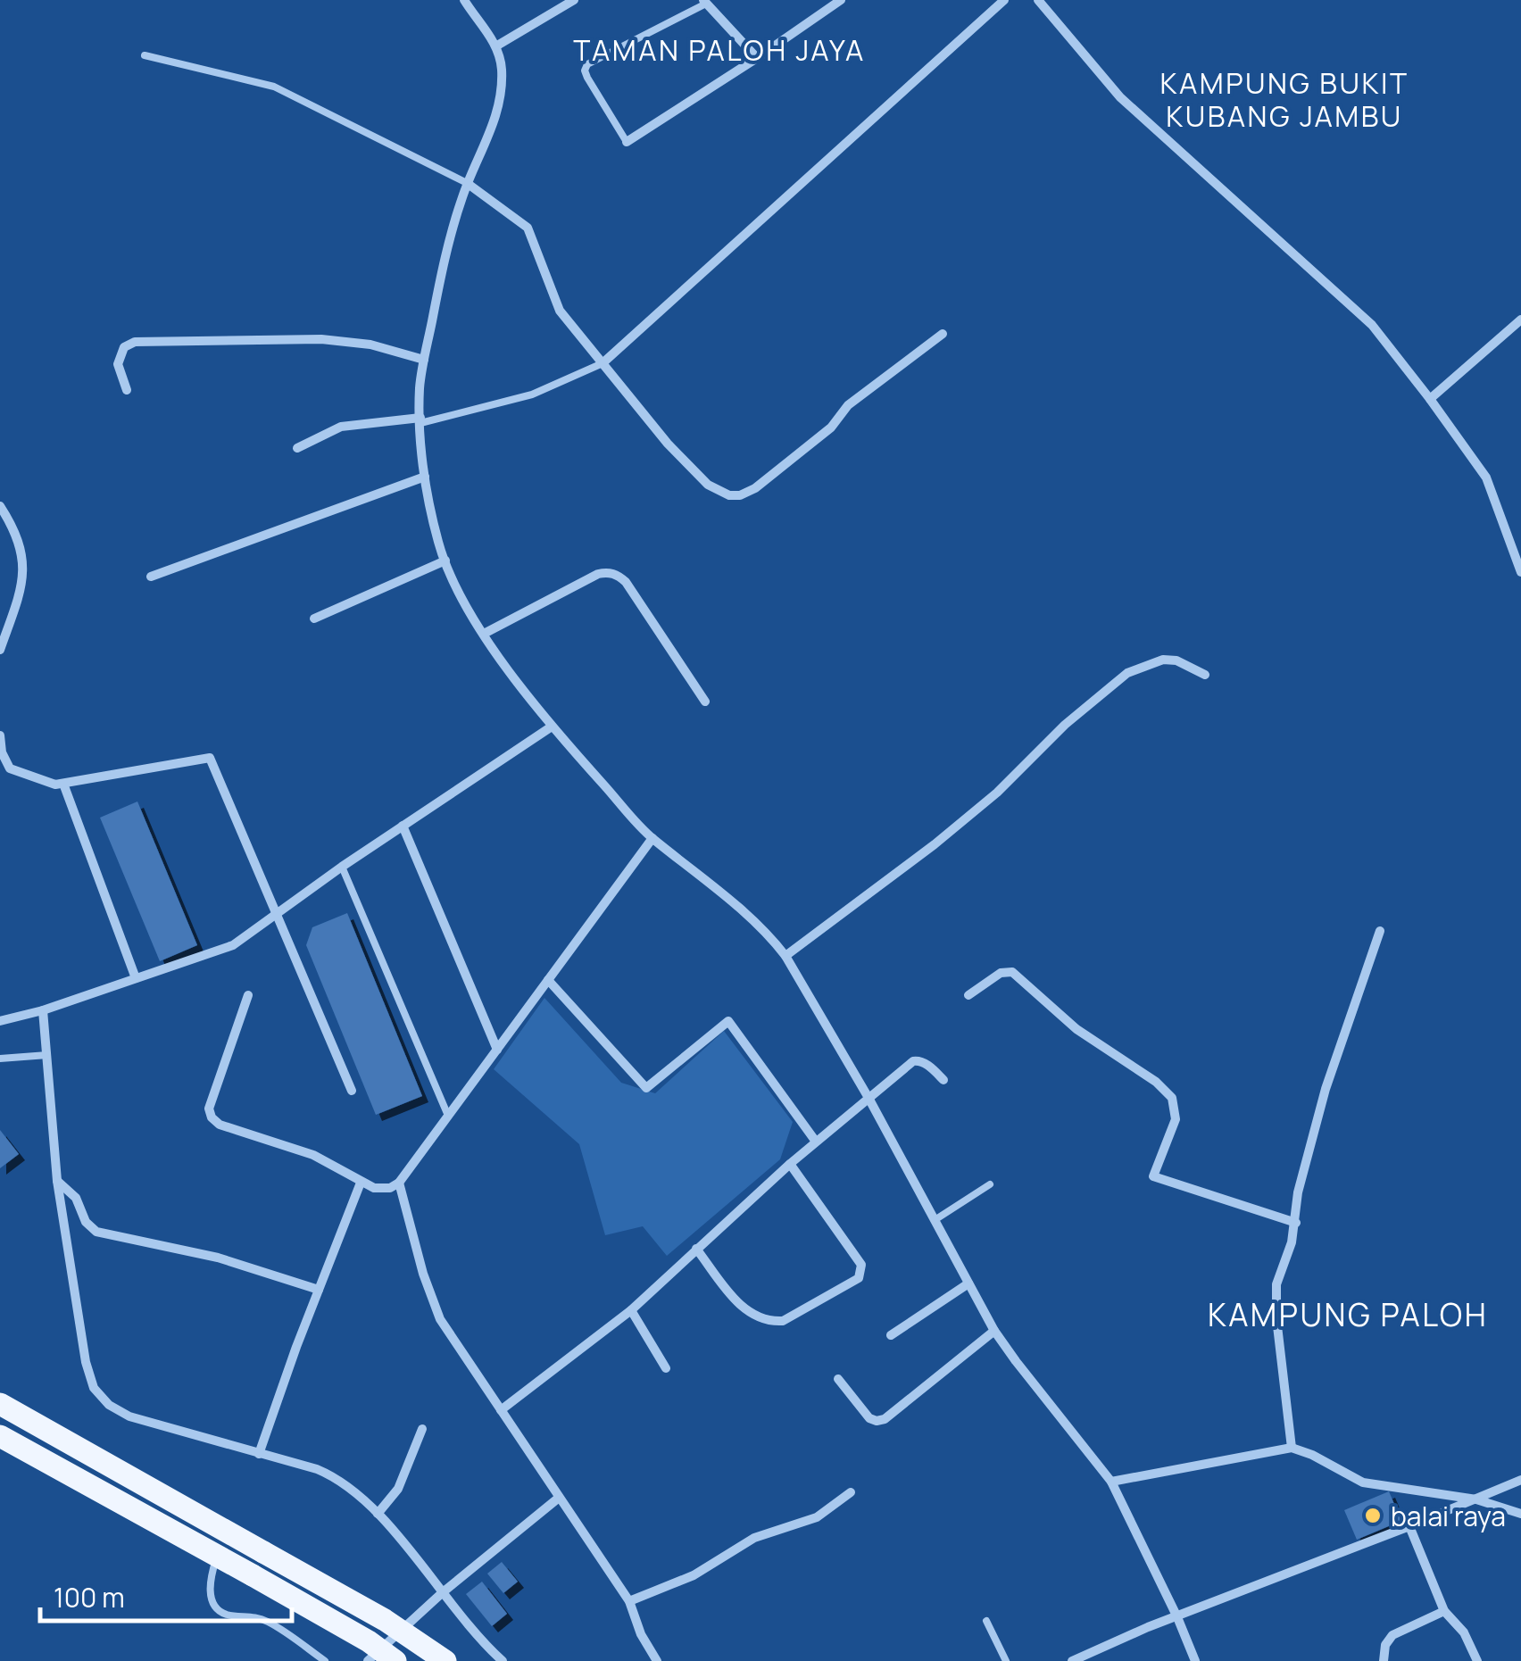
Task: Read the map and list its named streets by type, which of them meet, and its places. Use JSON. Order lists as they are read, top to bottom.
{
  "districts": ["TAMAN PALOH JAYA", "KAMPUNG BUKIT KUBANG JAMBU", "KAMPUNG PALOH"],
  "places": ["balai raya"],
  "scale_bar": "100 m"
}
